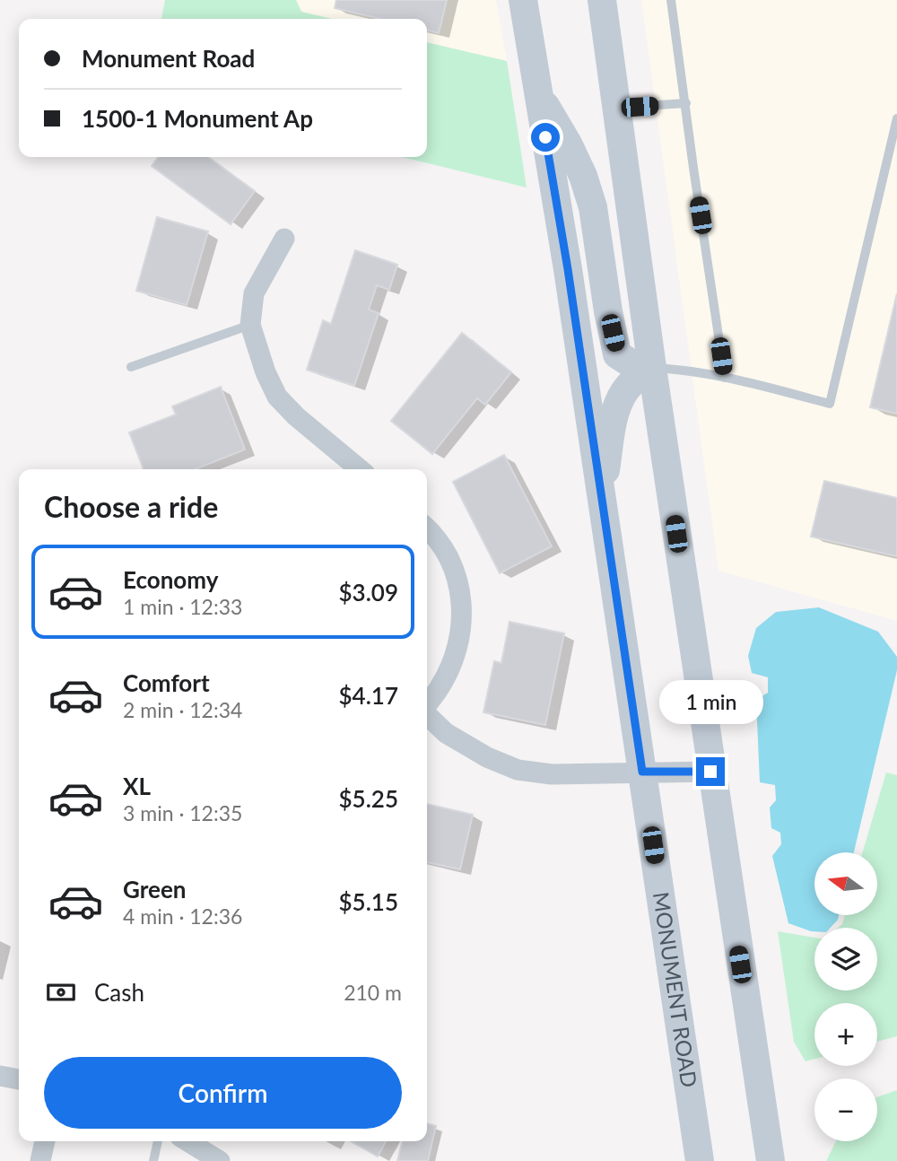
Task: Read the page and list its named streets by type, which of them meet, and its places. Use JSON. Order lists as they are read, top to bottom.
{
  "streets": {
    "main road": ["MONUMENT ROAD"]
  },
  "north": "left",
  "page": {
    "banner": ["Monument Road", "1500-1 Monument Ap"],
    "heading": "Choose a ride",
    "list": [
      {
        "name": "Economy",
        "note": "1 min · 12:33",
        "value": "$3.09"
      },
      {
        "name": "Comfort",
        "note": "2 min · 12:34",
        "value": "$4.17"
      },
      {
        "name": "XL",
        "note": "3 min · 12:35",
        "value": "$5.25"
      },
      {
        "name": "Green",
        "note": "4 min · 12:36",
        "value": "$5.15"
      }
    ],
    "bubble": "1 min",
    "map_buttons": ["+", "−"],
    "pay": ["Cash", "210 m"],
    "buttons": "Confirm"
  }
}
